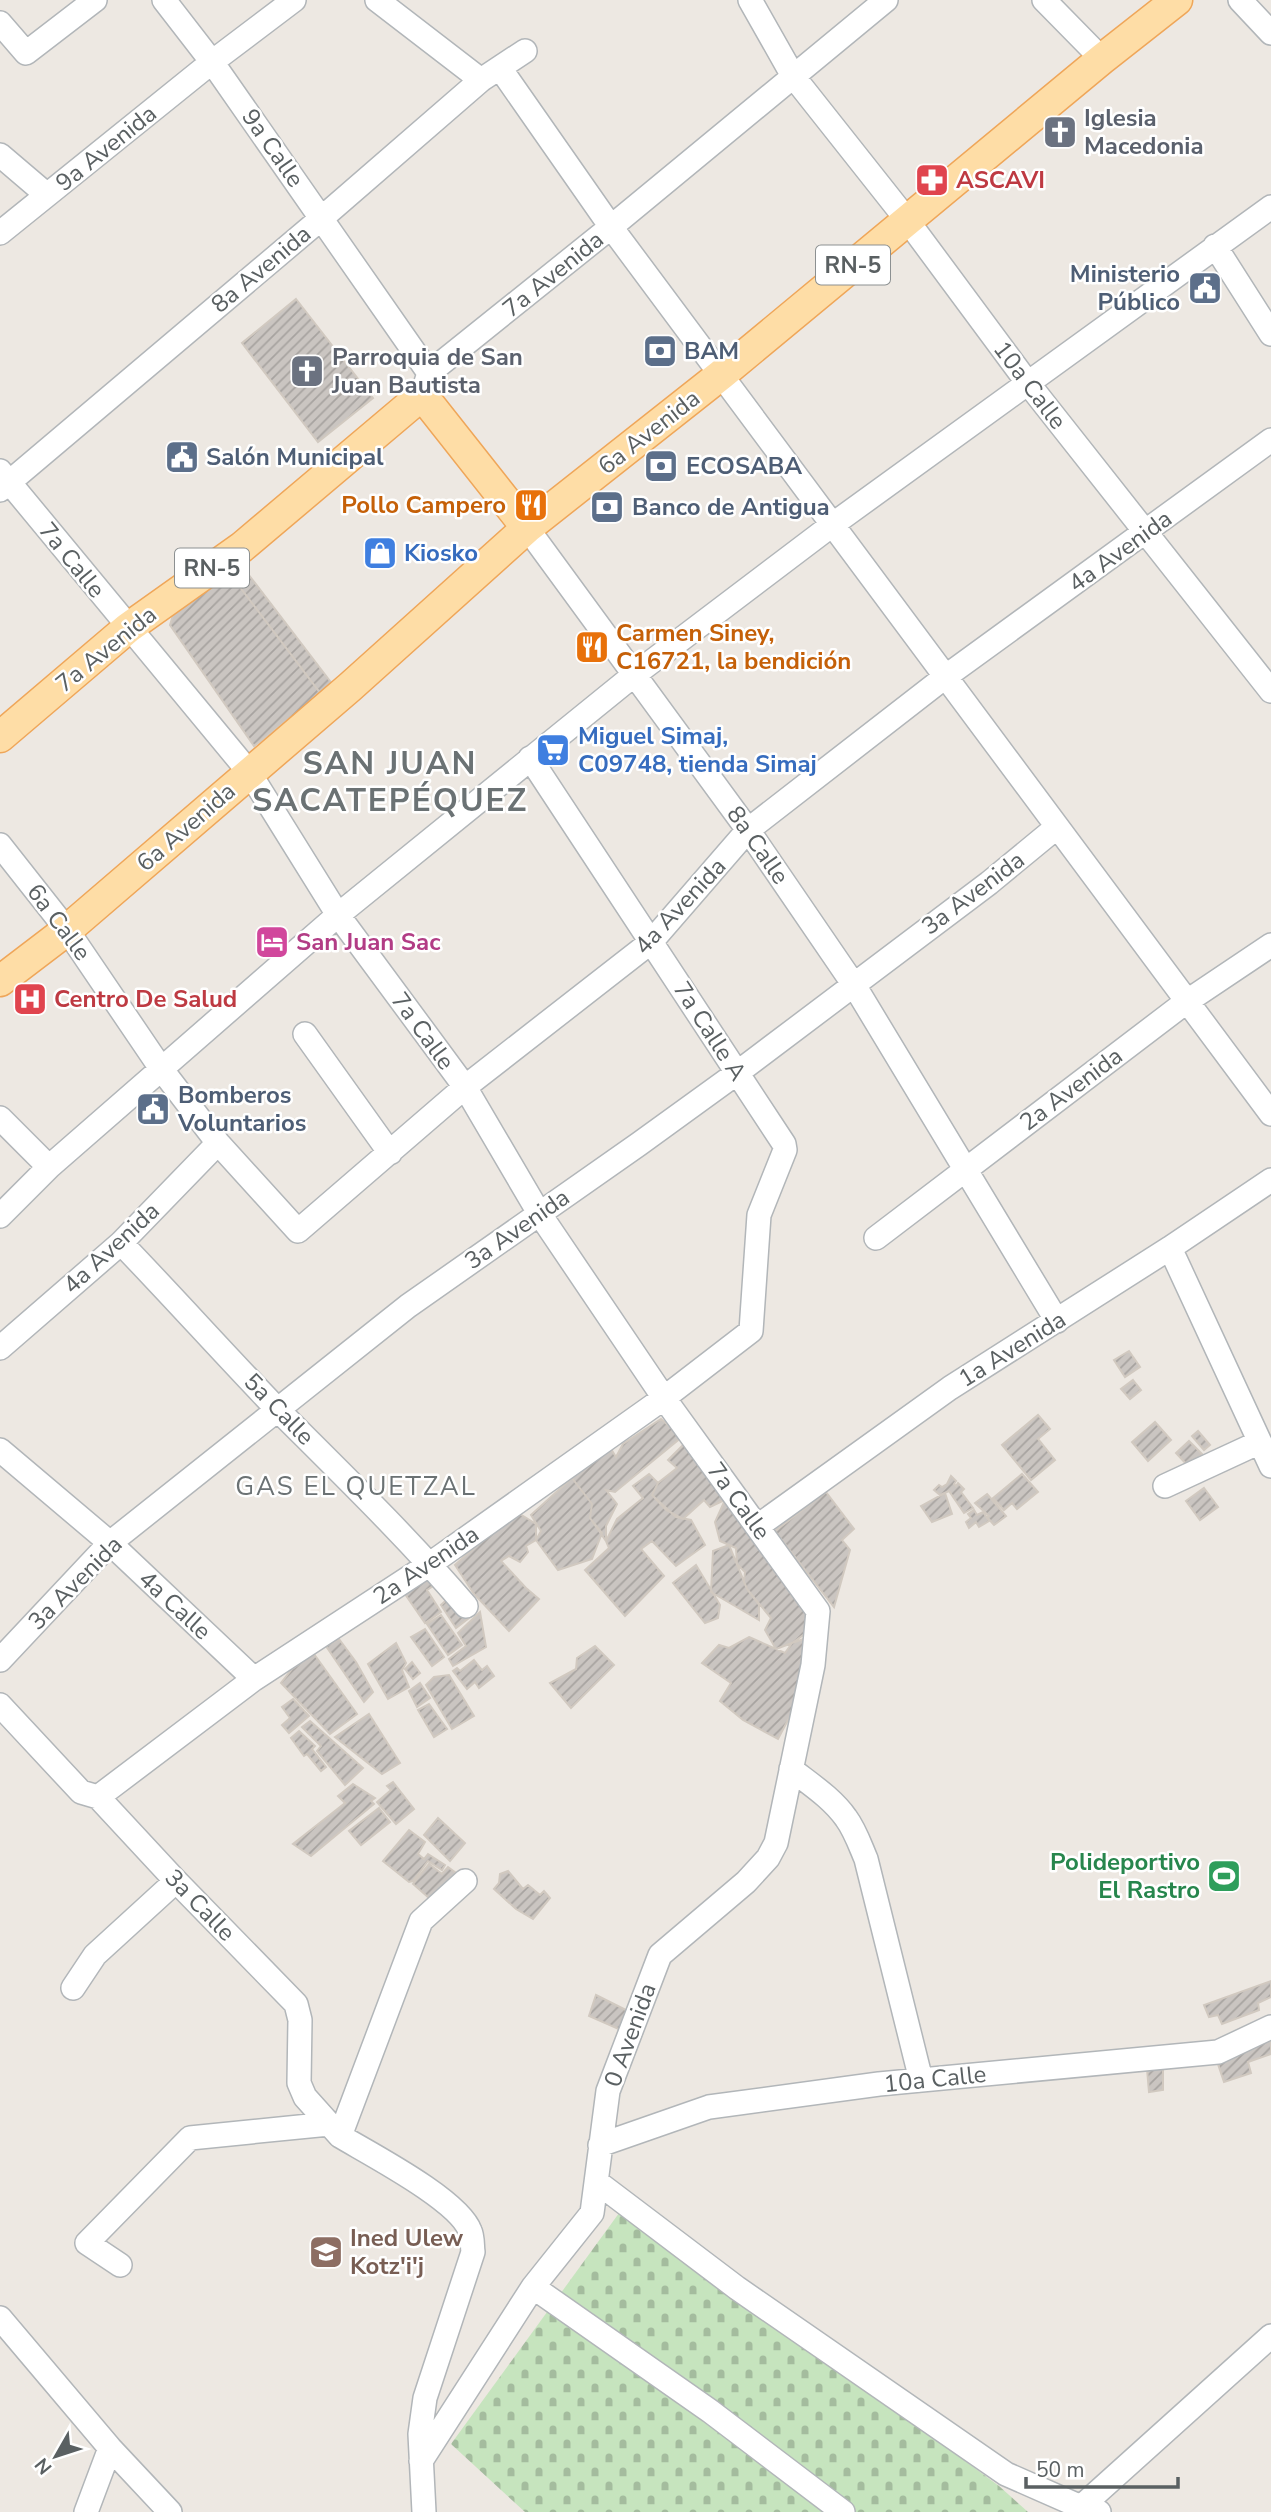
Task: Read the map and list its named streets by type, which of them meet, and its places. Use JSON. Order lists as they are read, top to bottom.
{
  "streets": {
    "main road": [
      "RN-5",
      "7a Avenida",
      "6a Avenida",
      "8a Calle"
    ],
    "street": [
      "9a Avenida",
      "9a Calle",
      "8a Avenida",
      "10a Calle",
      "4a Avenida",
      "7a Calle",
      "3a Avenida",
      "6a Calle",
      "7a Calle A",
      "2a Avenida",
      "1a Avenida",
      "5a Calle",
      "4a Calle",
      "3a Calle",
      "0 Avenida"
    ]
  },
  "crossings": [
    ["9a Avenida", "9a Calle"],
    ["9a Calle", "8a Avenida"],
    ["9a Calle", "7a Avenida"],
    ["9a Calle", "8a Calle"],
    ["8a Avenida", "7a Calle"],
    ["7a Avenida", "10a Calle"],
    ["7a Avenida", "7a Calle"],
    ["7a Avenida", "8a Calle"],
    ["10a Calle", "6a Avenida"],
    ["10a Calle", "4a Avenida"],
    ["10a Calle", "0 Avenida"],
    ["6a Avenida", "7a Calle"],
    ["6a Avenida", "8a Calle"],
    ["6a Avenida", "6a Calle"],
    ["4a Avenida", "7a Calle"],
    ["4a Avenida", "8a Calle"],
    ["4a Avenida", "6a Calle"],
    ["4a Avenida", "7a Calle A"],
    ["4a Avenida", "5a Calle"],
    ["7a Calle", "3a Avenida"],
    ["7a Calle", "2a Avenida"],
    ["7a Calle", "1a Avenida"],
    ["7a Calle", "0 Avenida"],
    ["8a Calle", "3a Avenida"],
    ["8a Calle", "2a Avenida"],
    ["8a Calle", "1a Avenida"],
    ["3a Avenida", "7a Calle A"],
    ["3a Avenida", "5a Calle"],
    ["3a Avenida", "4a Calle"],
    ["7a Calle A", "2a Avenida"],
    ["2a Avenida", "5a Calle"],
    ["2a Avenida", "4a Calle"],
    ["2a Avenida", "3a Calle"],
    ["3a Calle", "0 Avenida"]
  ],
  "districts": ["SAN JUAN SACATEPÉQUEZ", "GAS EL QUETZAL"],
  "places": {
    "church": ["Iglesia Macedonia", "Parroquia de San Juan Bautista"],
    "pharmacy": ["ASCAVI"],
    "public building": ["Ministerio Público", "Salón Municipal", "Bomberos Voluntarios"],
    "bank": ["BAM", "ECOSABA", "Banco de Antigua"],
    "restaurant": ["Pollo Campero", "Carmen Siney, C16721, la bendición"],
    "shop": ["Kiosko"],
    "supermarket": ["Miguel Simaj, C09748, tienda Simaj"],
    "hotel": ["San Juan Sac"],
    "hospital": ["Centro De Salud"],
    "sports": ["Polideportivo El Rastro"],
    "school or university": ["Ined Ulew Kotz'i'j"]
  },
  "scale_bar": "50 m",
  "north": "bottom left"
}
